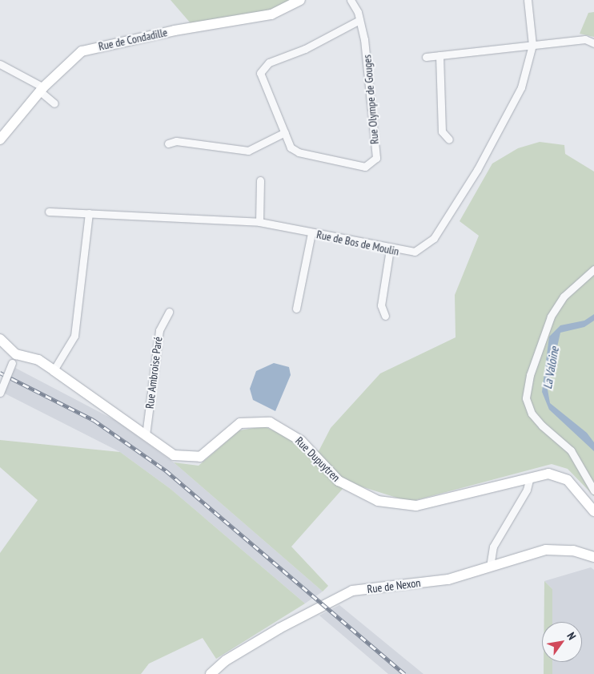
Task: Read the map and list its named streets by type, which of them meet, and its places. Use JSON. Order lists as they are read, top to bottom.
{
  "streets": {
    "street": [
      "Rue de Condadille",
      "Rue Olympe de Gouges",
      "Rue de Bos de Moulin",
      "Rue Ambroise Paré",
      "Rue Dupuytren",
      "Rue de Nexon"
    ]
  },
  "crossings": [
    ["Rue Ambroise Paré", "Rue Dupuytren"]
  ],
  "water": ["La Valoine"],
  "north": "top right"
}
